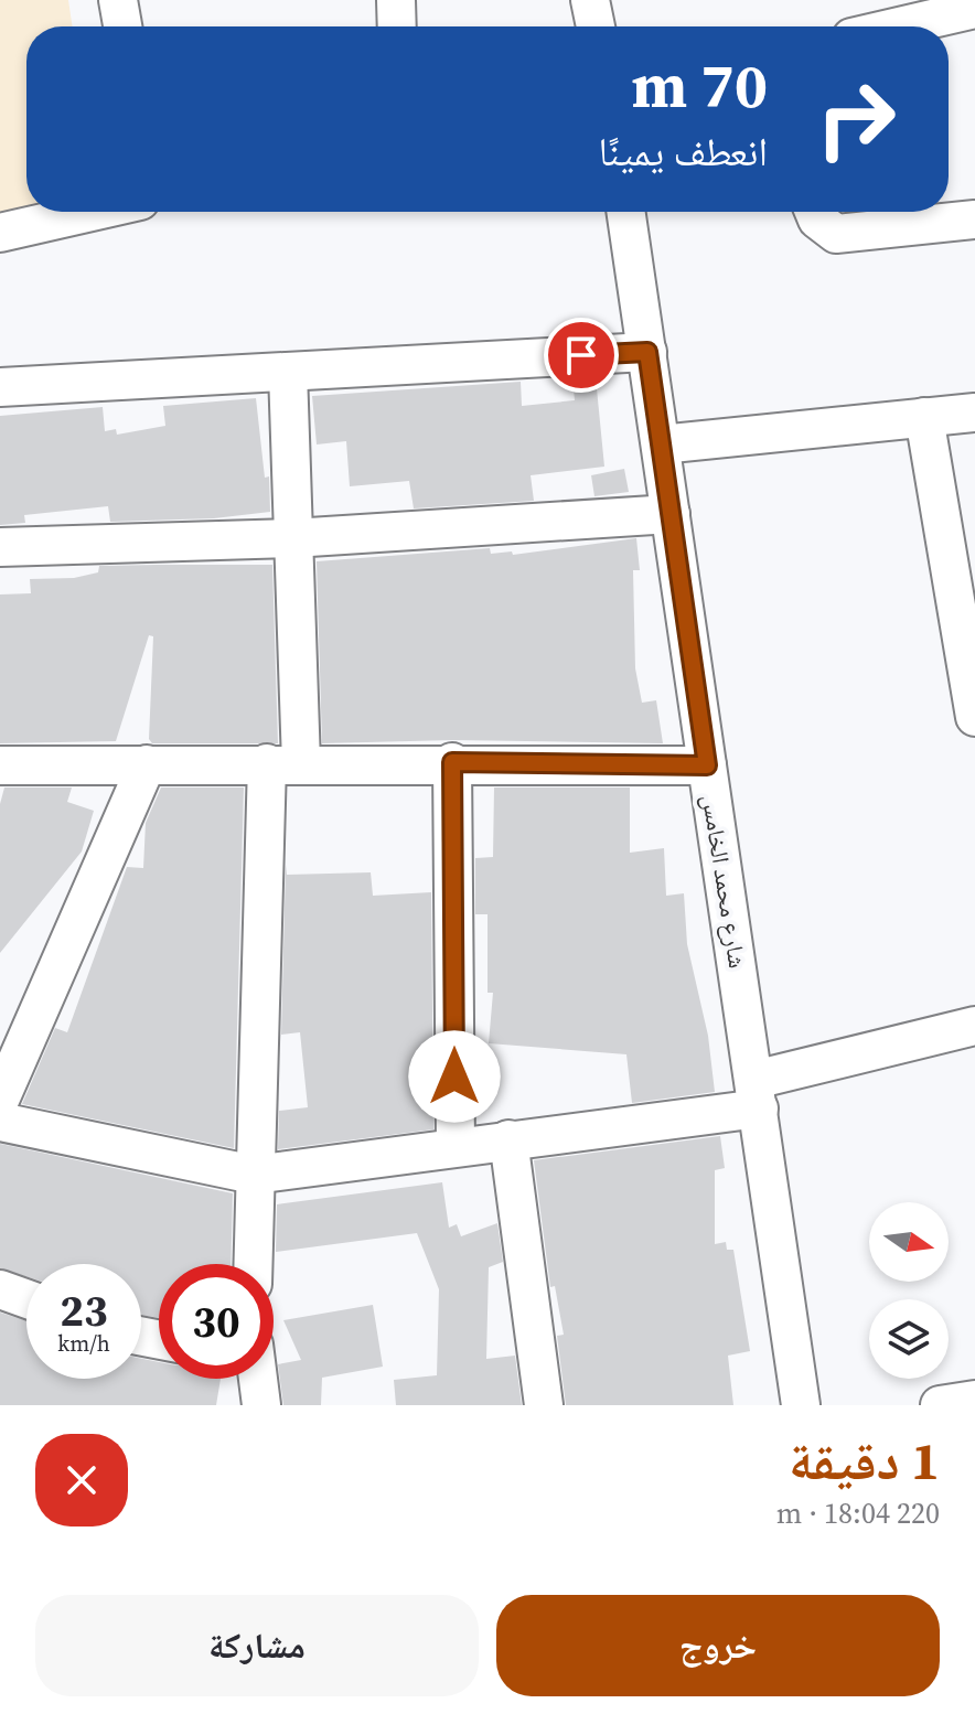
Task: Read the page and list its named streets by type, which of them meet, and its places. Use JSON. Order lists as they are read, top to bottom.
{
  "streets": {
    "street": ["شارع محمد الخامس"]
  },
  "north": "right",
  "page": {
    "turn": ["70 m", "انعطف يمينًا"],
    "speed": "23 km/h",
    "limit": "30",
    "heading": ["1 دقيقة", "220 m · 18:04"],
    "buttons": ["خروج", "مشاركة"]
  }
}
